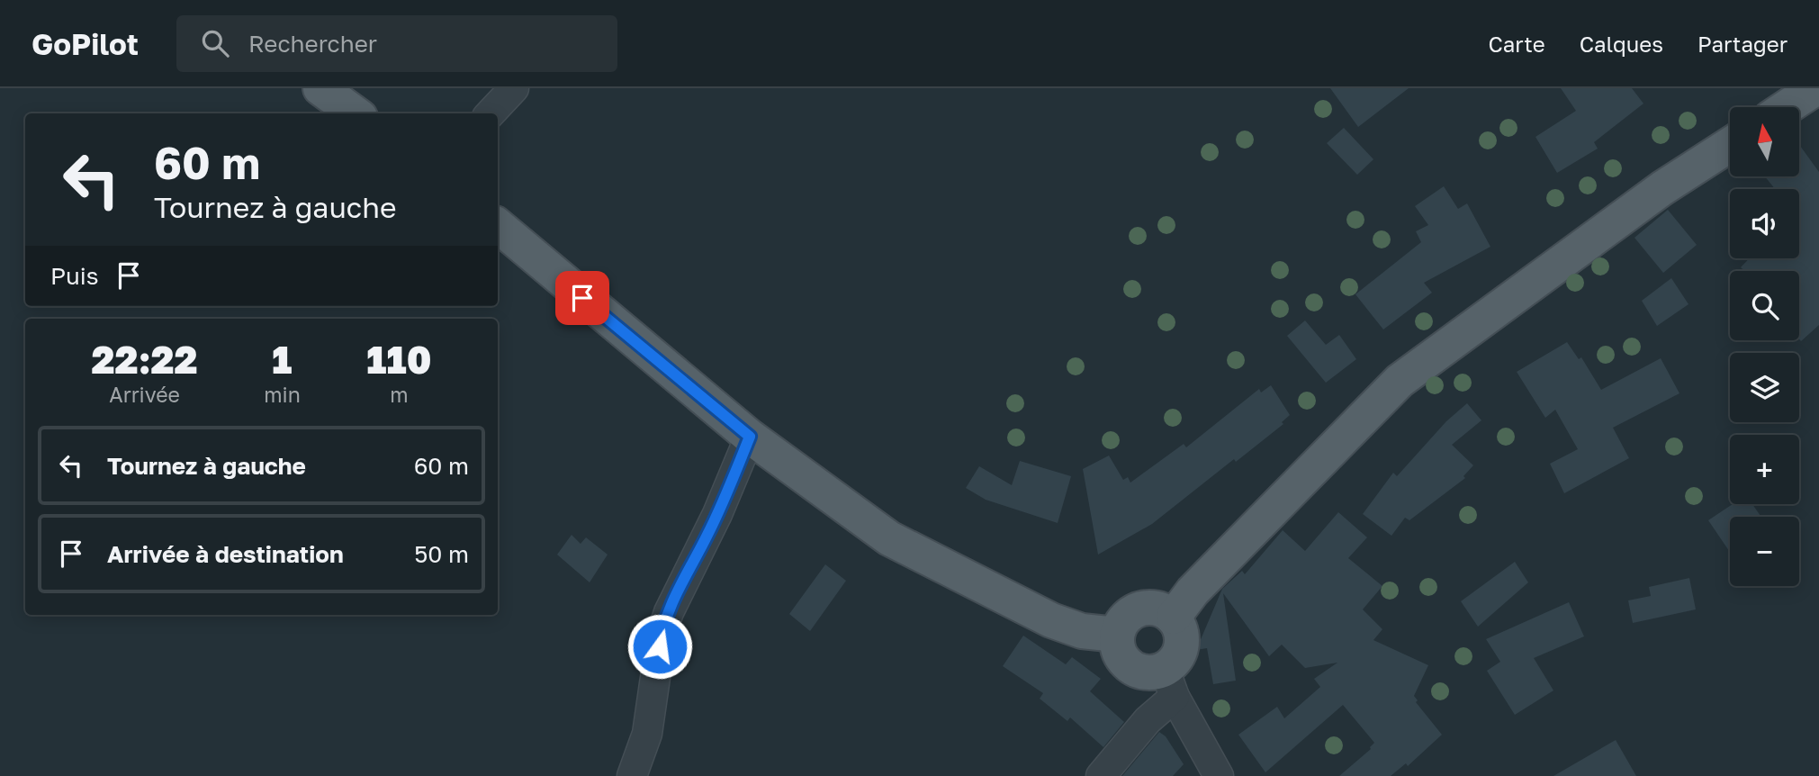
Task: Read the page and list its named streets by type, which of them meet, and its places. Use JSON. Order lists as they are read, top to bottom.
{
  "north": "top",
  "page": {
    "header": "GoPilot",
    "search": "Rechercher",
    "nav": ["Carte", "Calques", "Partager"],
    "map_buttons": ["+", "−"],
    "turn": ["60 m", "Tournez à gauche"],
    "then": "Puis",
    "eta": [
      "22:22",
      "Arrivée",
      "1",
      "min",
      "110",
      "m"
    ],
    "list": [
      {
        "name": "Tournez à gauche",
        "value": "60 m"
      },
      {
        "name": "Arrivée à destination",
        "value": "50 m"
      }
    ]
  }
}
